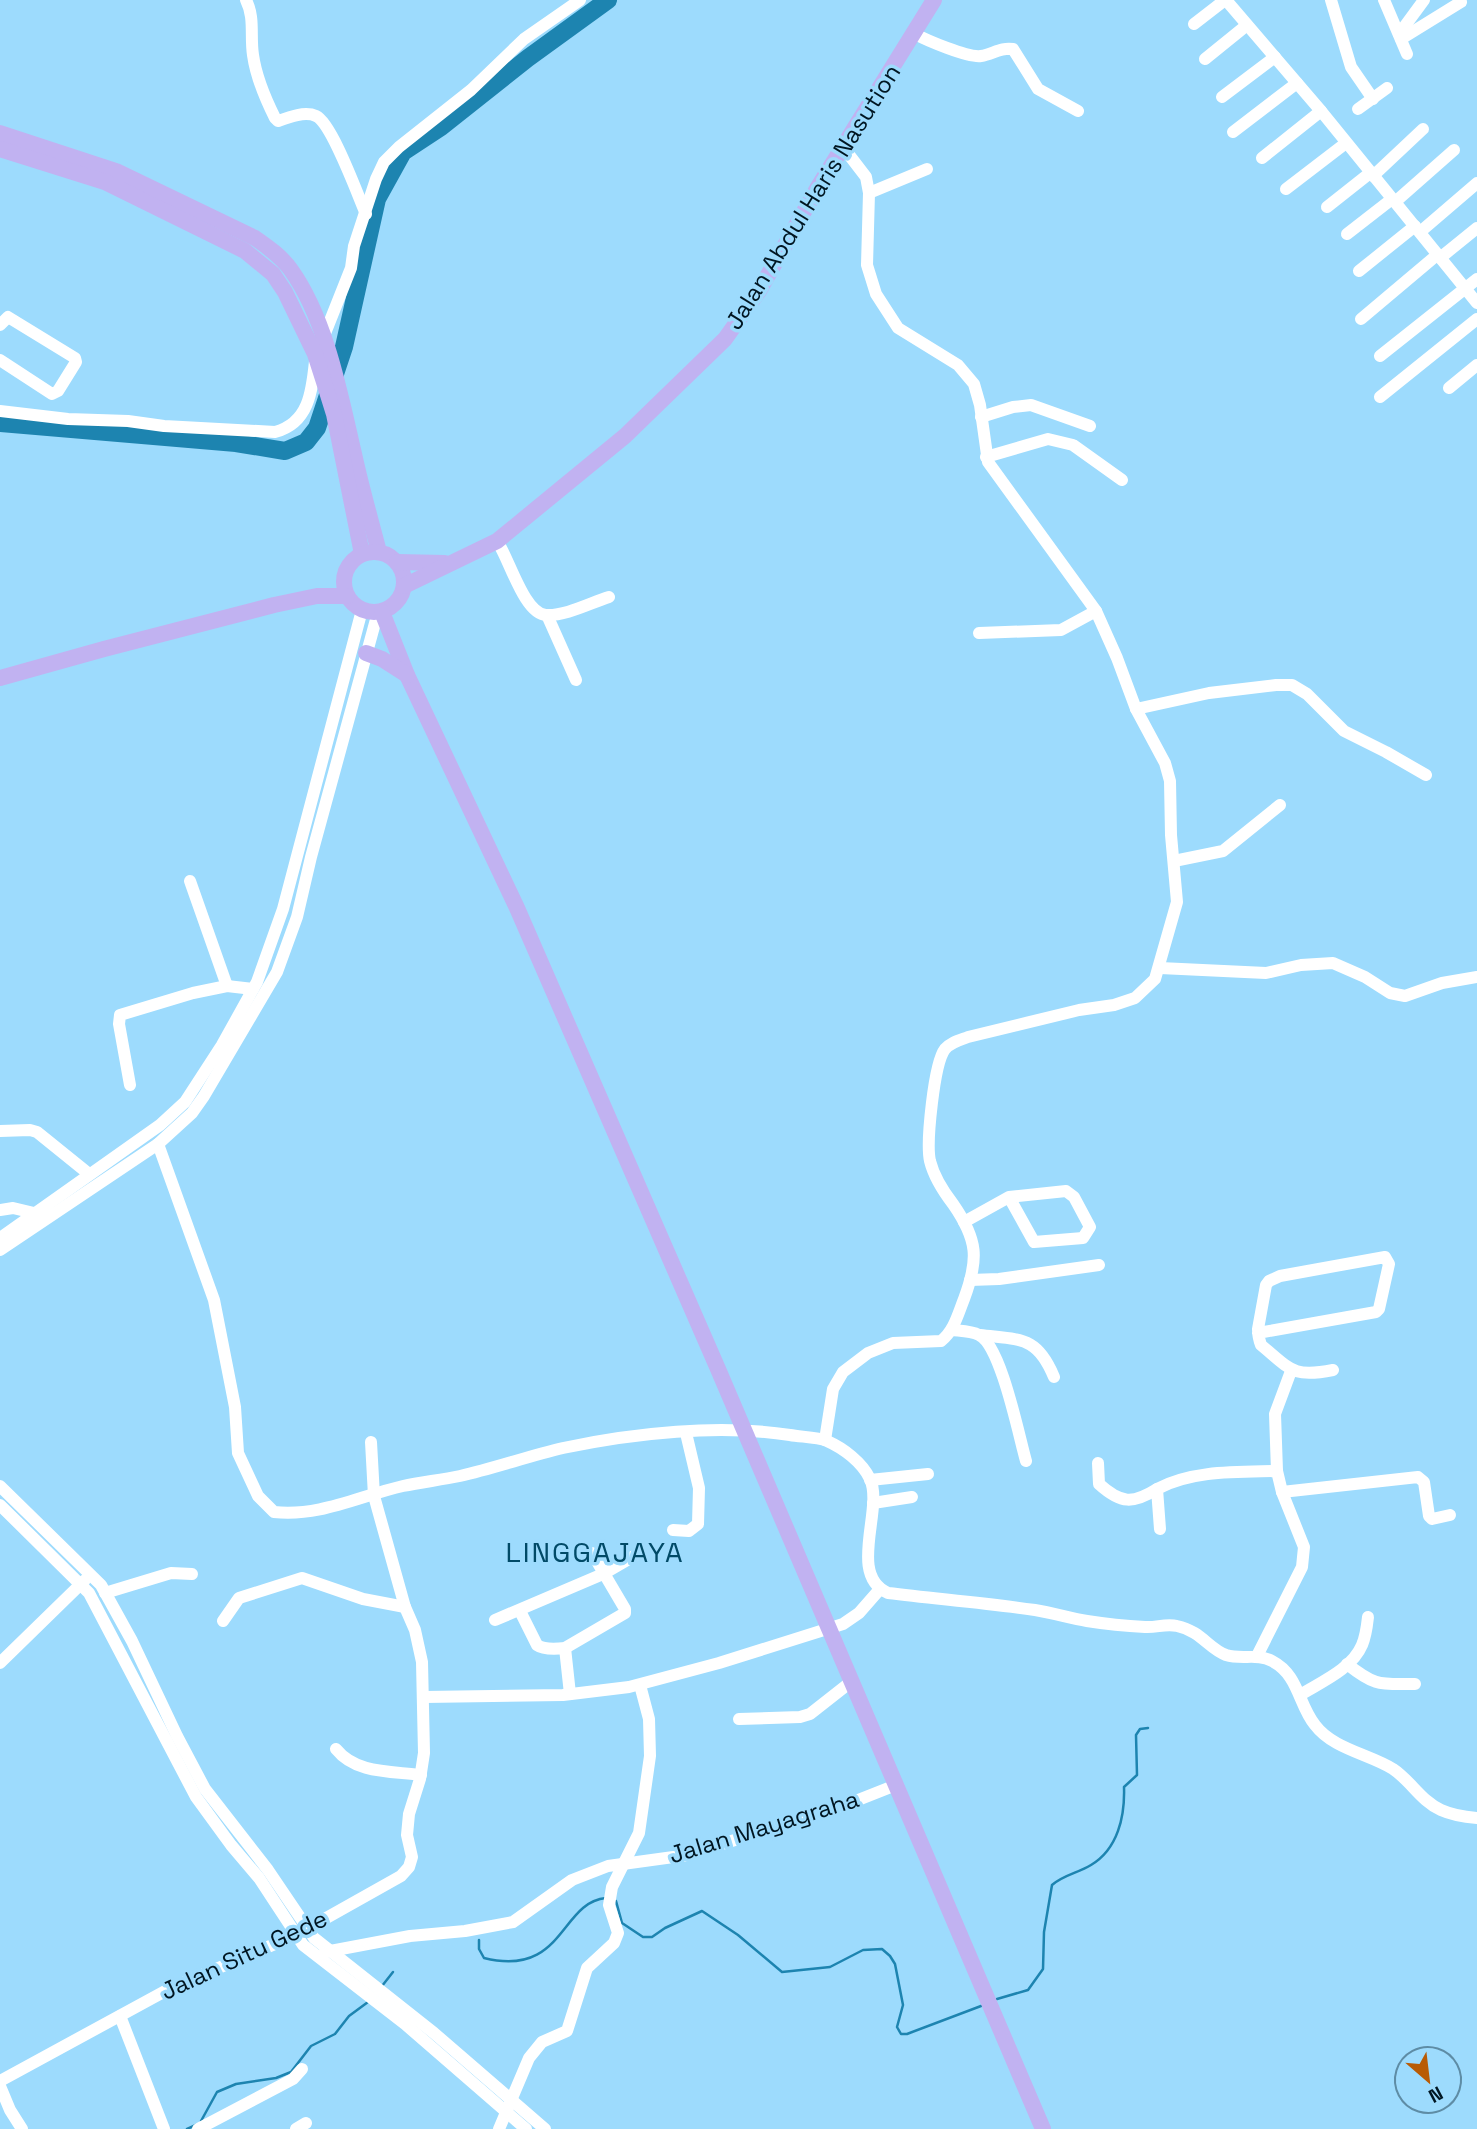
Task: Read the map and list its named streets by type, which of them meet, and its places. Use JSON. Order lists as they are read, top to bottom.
{
  "streets": {
    "main road": ["Jalan Abdul Haris Nasution"],
    "street": ["Jalan Mayagraha", "Jalan Situ Gede"]
  },
  "districts": ["LINGGAJAYA"],
  "north": "bottom right"
}
